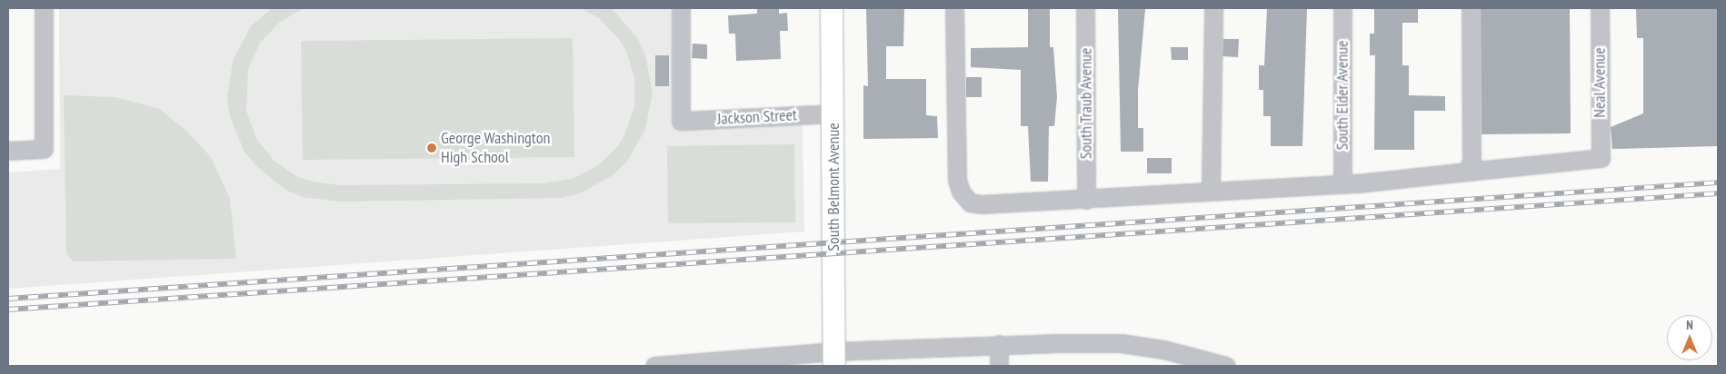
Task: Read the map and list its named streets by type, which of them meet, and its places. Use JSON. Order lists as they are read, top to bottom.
{
  "streets": {
    "main road": ["South Belmont Avenue"],
    "street": [
      "Neal Avenue",
      "South Elder Avenue",
      "South Traub Avenue",
      "Jackson Street"
    ]
  },
  "crossings": [
    ["Jackson Street", "South Belmont Avenue"]
  ],
  "places": ["George Washington High School"],
  "north": "top"
}
